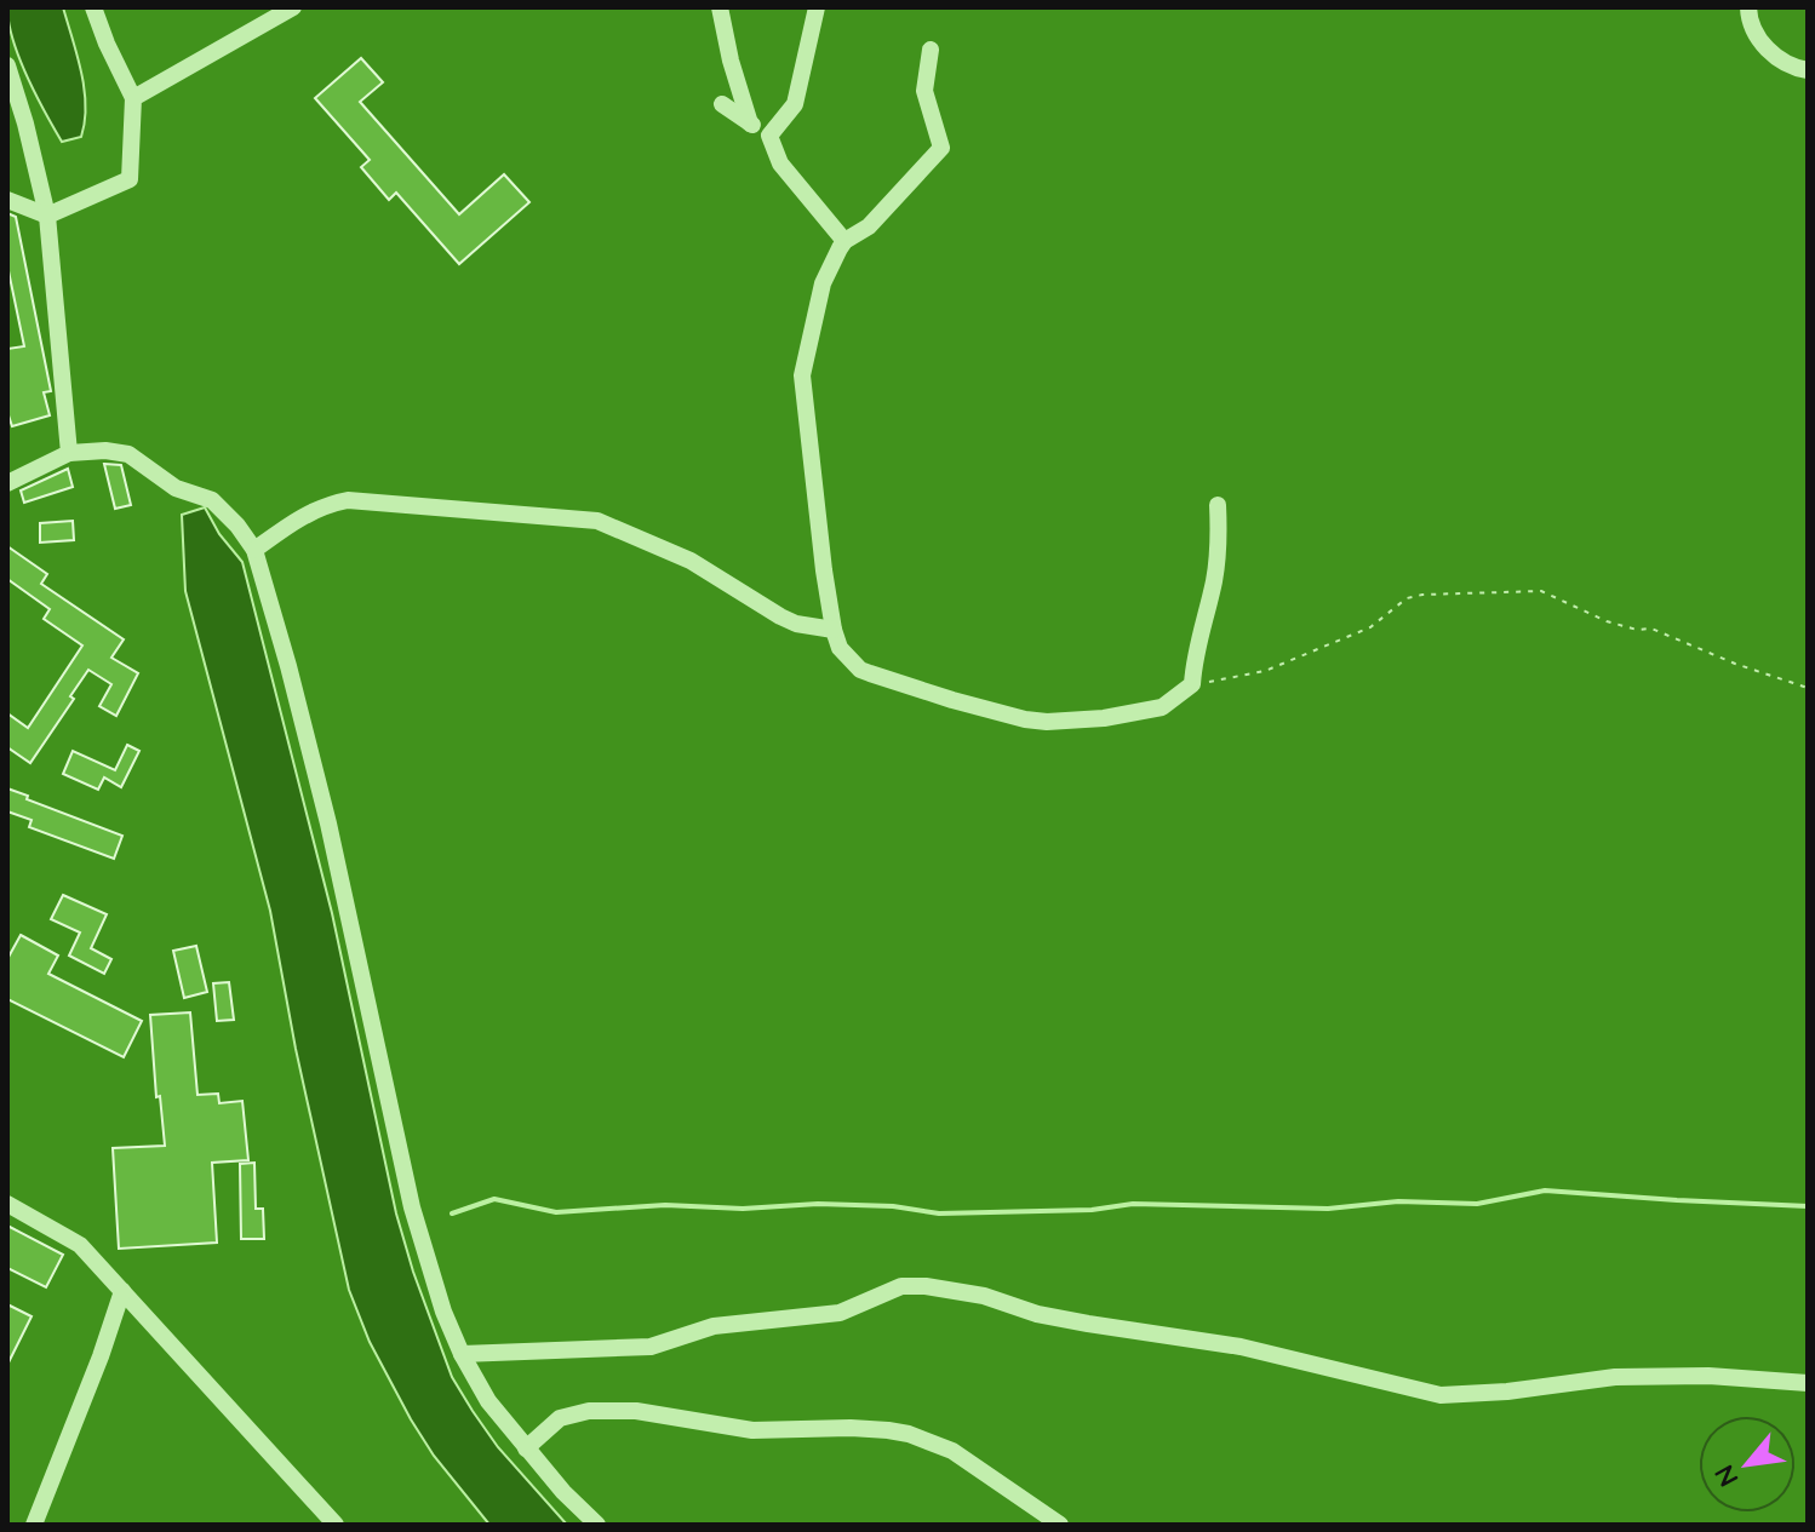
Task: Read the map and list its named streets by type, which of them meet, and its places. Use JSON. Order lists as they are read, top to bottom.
{
  "north": "bottom left"
}
